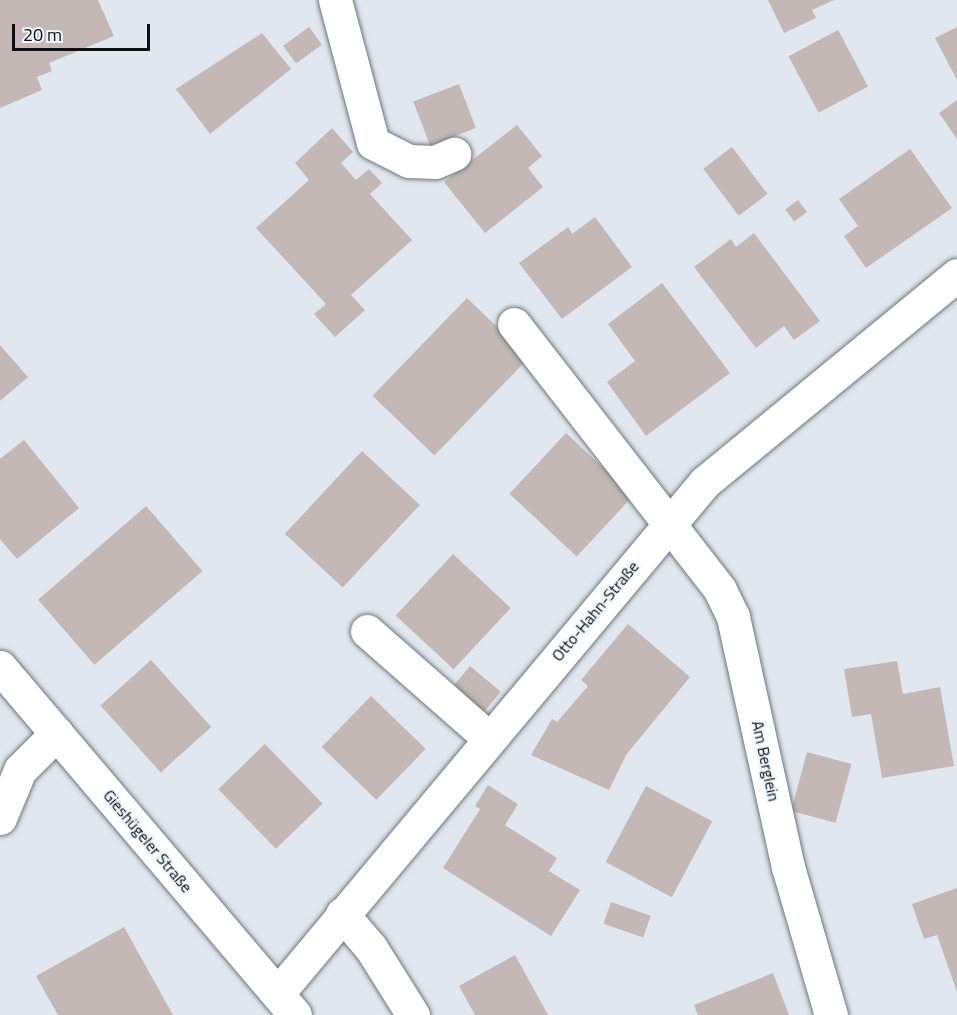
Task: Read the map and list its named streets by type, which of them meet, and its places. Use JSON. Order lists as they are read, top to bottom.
{
  "streets": {
    "street": ["Otto-Hahn-Straße", "Am Berglein", "Gieshügeler Straße"]
  },
  "crossings": [
    ["Otto-Hahn-Straße", "Am Berglein"],
    ["Otto-Hahn-Straße", "Gieshügeler Straße"]
  ],
  "scale_bar": "20 m"
}
